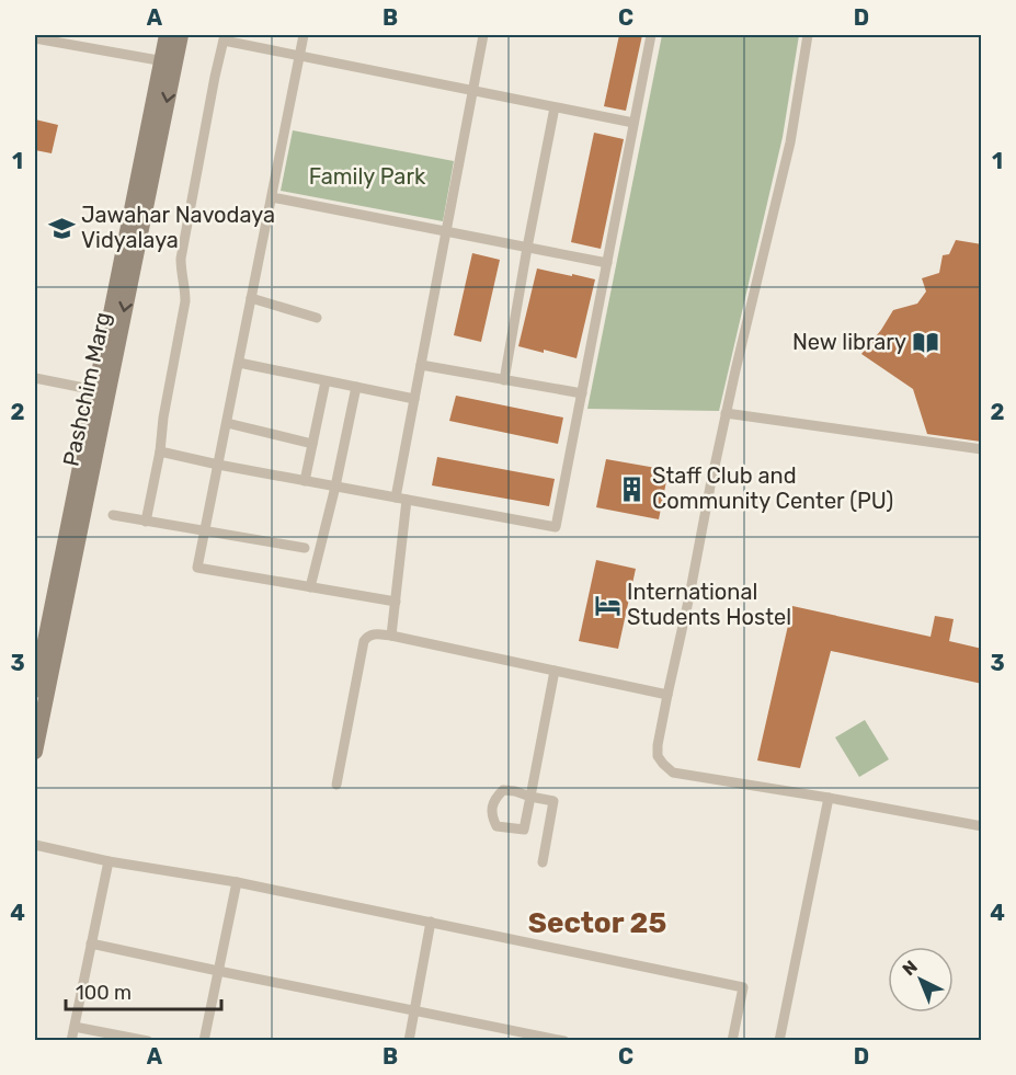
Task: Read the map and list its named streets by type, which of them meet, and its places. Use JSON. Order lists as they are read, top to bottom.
{
  "streets": {
    "main road": ["Pashchim Marg"]
  },
  "districts": ["Sector 25"],
  "parks": ["Family Park"],
  "places": {
    "school or university": ["Jawahar Navodaya Vidyalaya"],
    "library": ["New library"],
    "building": ["Staff Club and Community Center (PU)"],
    "hotel": ["International Students Hostel"]
  },
  "scale_bar": "100 m",
  "north": "top left",
  "grid": {
    "columns": [
      "A",
      "B",
      "C",
      "D"
    ],
    "rows": [
      "1",
      "2",
      "3",
      "4"
    ]
  }
}
